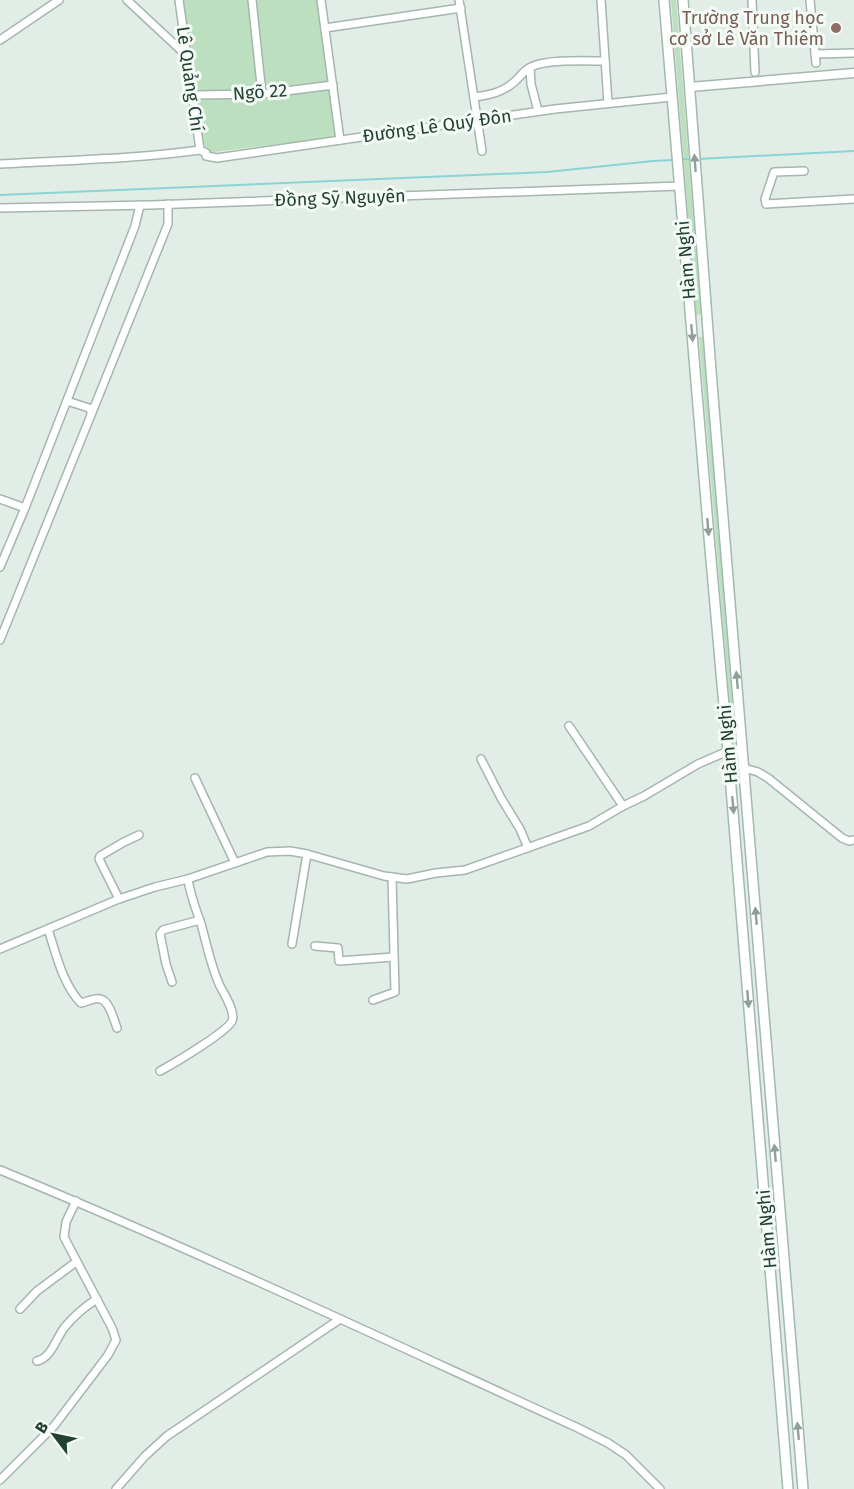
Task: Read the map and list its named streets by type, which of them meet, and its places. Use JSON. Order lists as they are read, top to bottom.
{
  "streets": {
    "main road": ["Hàm Nghi"],
    "street": [
      "Lê Quảng Chí",
      "Ngõ 22",
      "Đường Lê Quý Đôn",
      "Đồng Sỹ Nguyên"
    ]
  },
  "crossings": [
    ["Lê Quảng Chí", "Ngõ 22"],
    ["Lê Quảng Chí", "Đường Lê Quý Đôn"],
    ["Đường Lê Quý Đôn", "Hàm Nghi"],
    ["Đồng Sỹ Nguyên", "Hàm Nghi"]
  ],
  "places": ["Trường Trung học cơ sở Lê Văn Thiêm"],
  "north": "top left"
}
